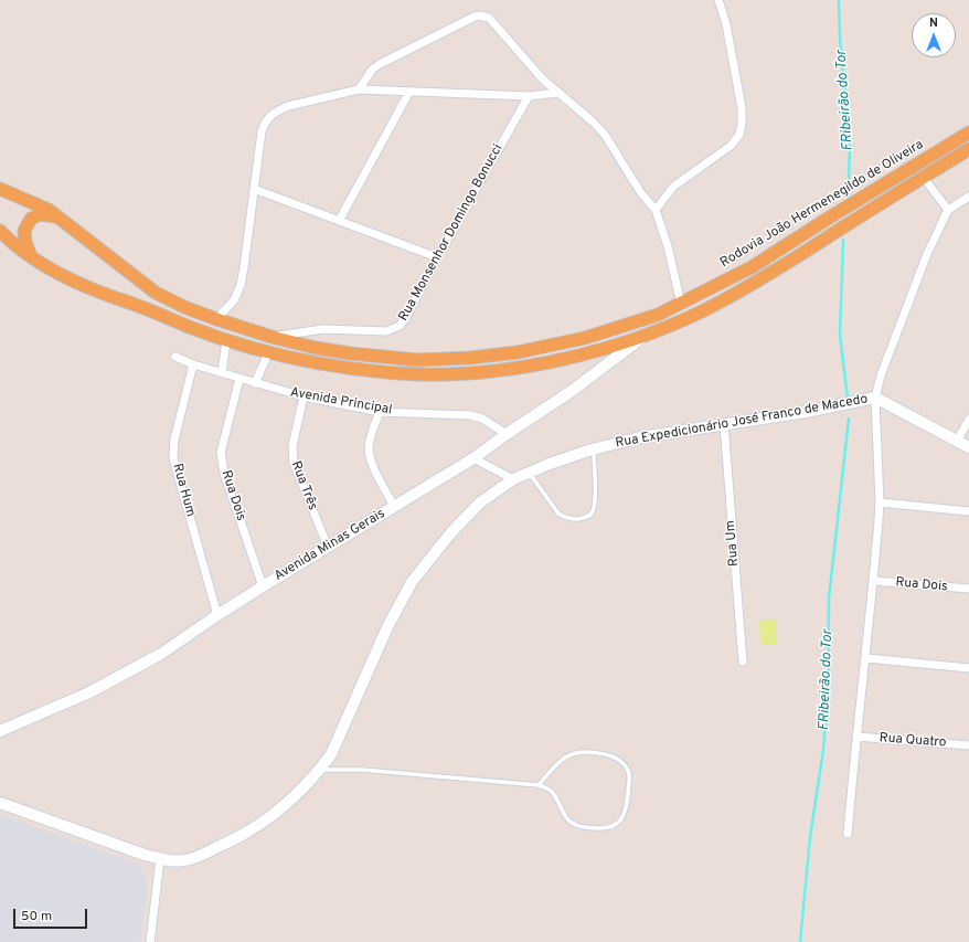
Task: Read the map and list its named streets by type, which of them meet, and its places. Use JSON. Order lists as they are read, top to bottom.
{
  "streets": {
    "main road": ["Rodovia João Hermenegildo de Oliveira"],
    "street": [
      "Rua Monsenhor Domingo Bonucci",
      "Avenida Principal",
      "Rua Expedicionário José Franco de Macedo",
      "Rua Três",
      "Rua Hum",
      "Rua Dois",
      "Rua Um",
      "Avenida Minas Gerais",
      "Rua Quatro"
    ]
  },
  "crossings": [
    ["Rodovia João Hermenegildo de Oliveira", "Rua Monsenhor Domingo Bonucci"],
    ["Avenida Principal", "Rua Três"],
    ["Avenida Principal", "Rua Hum"],
    ["Avenida Principal", "Rua Dois"],
    ["Avenida Principal", "Avenida Minas Gerais"],
    ["Rua Expedicionário José Franco de Macedo", "Rua Um"],
    ["Rua Três", "Avenida Minas Gerais"],
    ["Rua Hum", "Avenida Minas Gerais"],
    ["Rua Dois", "Avenida Minas Gerais"]
  ],
  "water": ["FRibeirão do Tor"],
  "scale_bar": "50 m",
  "north": "top"
}
